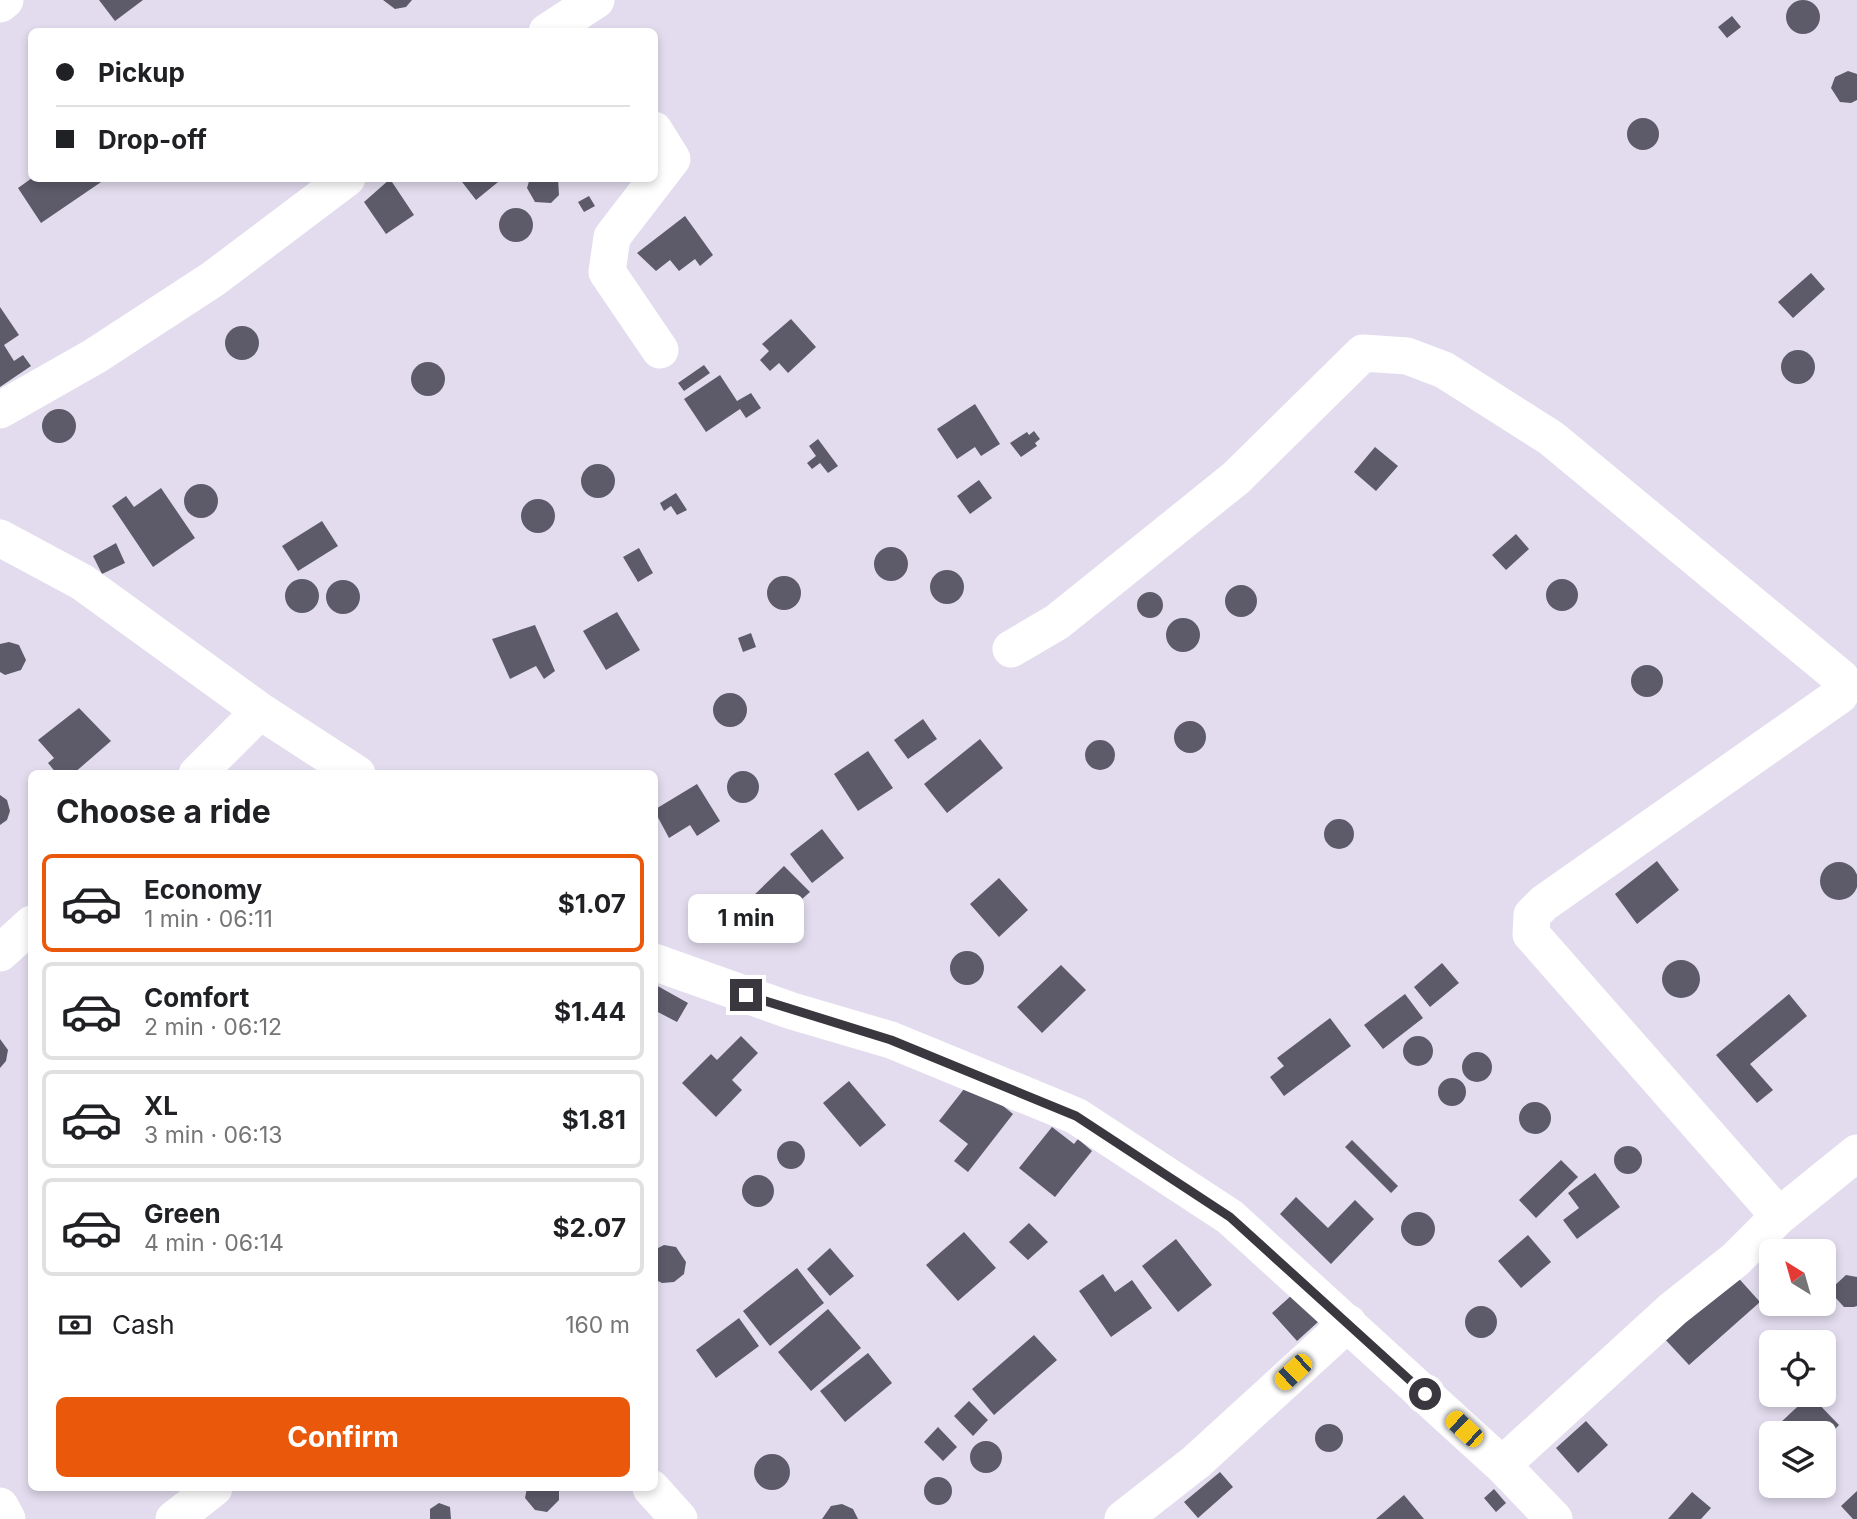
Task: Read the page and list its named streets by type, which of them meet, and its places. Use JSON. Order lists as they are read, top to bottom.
{
  "north": "top left",
  "page": {
    "banner": ["Pickup", "Drop-off"],
    "heading": "Choose a ride",
    "list": [
      {
        "name": "Economy",
        "note": "1 min · 06:11",
        "value": "$1.07"
      },
      {
        "name": "Comfort",
        "note": "2 min · 06:12",
        "value": "$1.44"
      },
      {
        "name": "XL",
        "note": "3 min · 06:13",
        "value": "$1.81"
      },
      {
        "name": "Green",
        "note": "4 min · 06:14",
        "value": "$2.07"
      }
    ],
    "bubble": "1 min",
    "pay": ["Cash", "160 m"],
    "buttons": "Confirm"
  }
}
